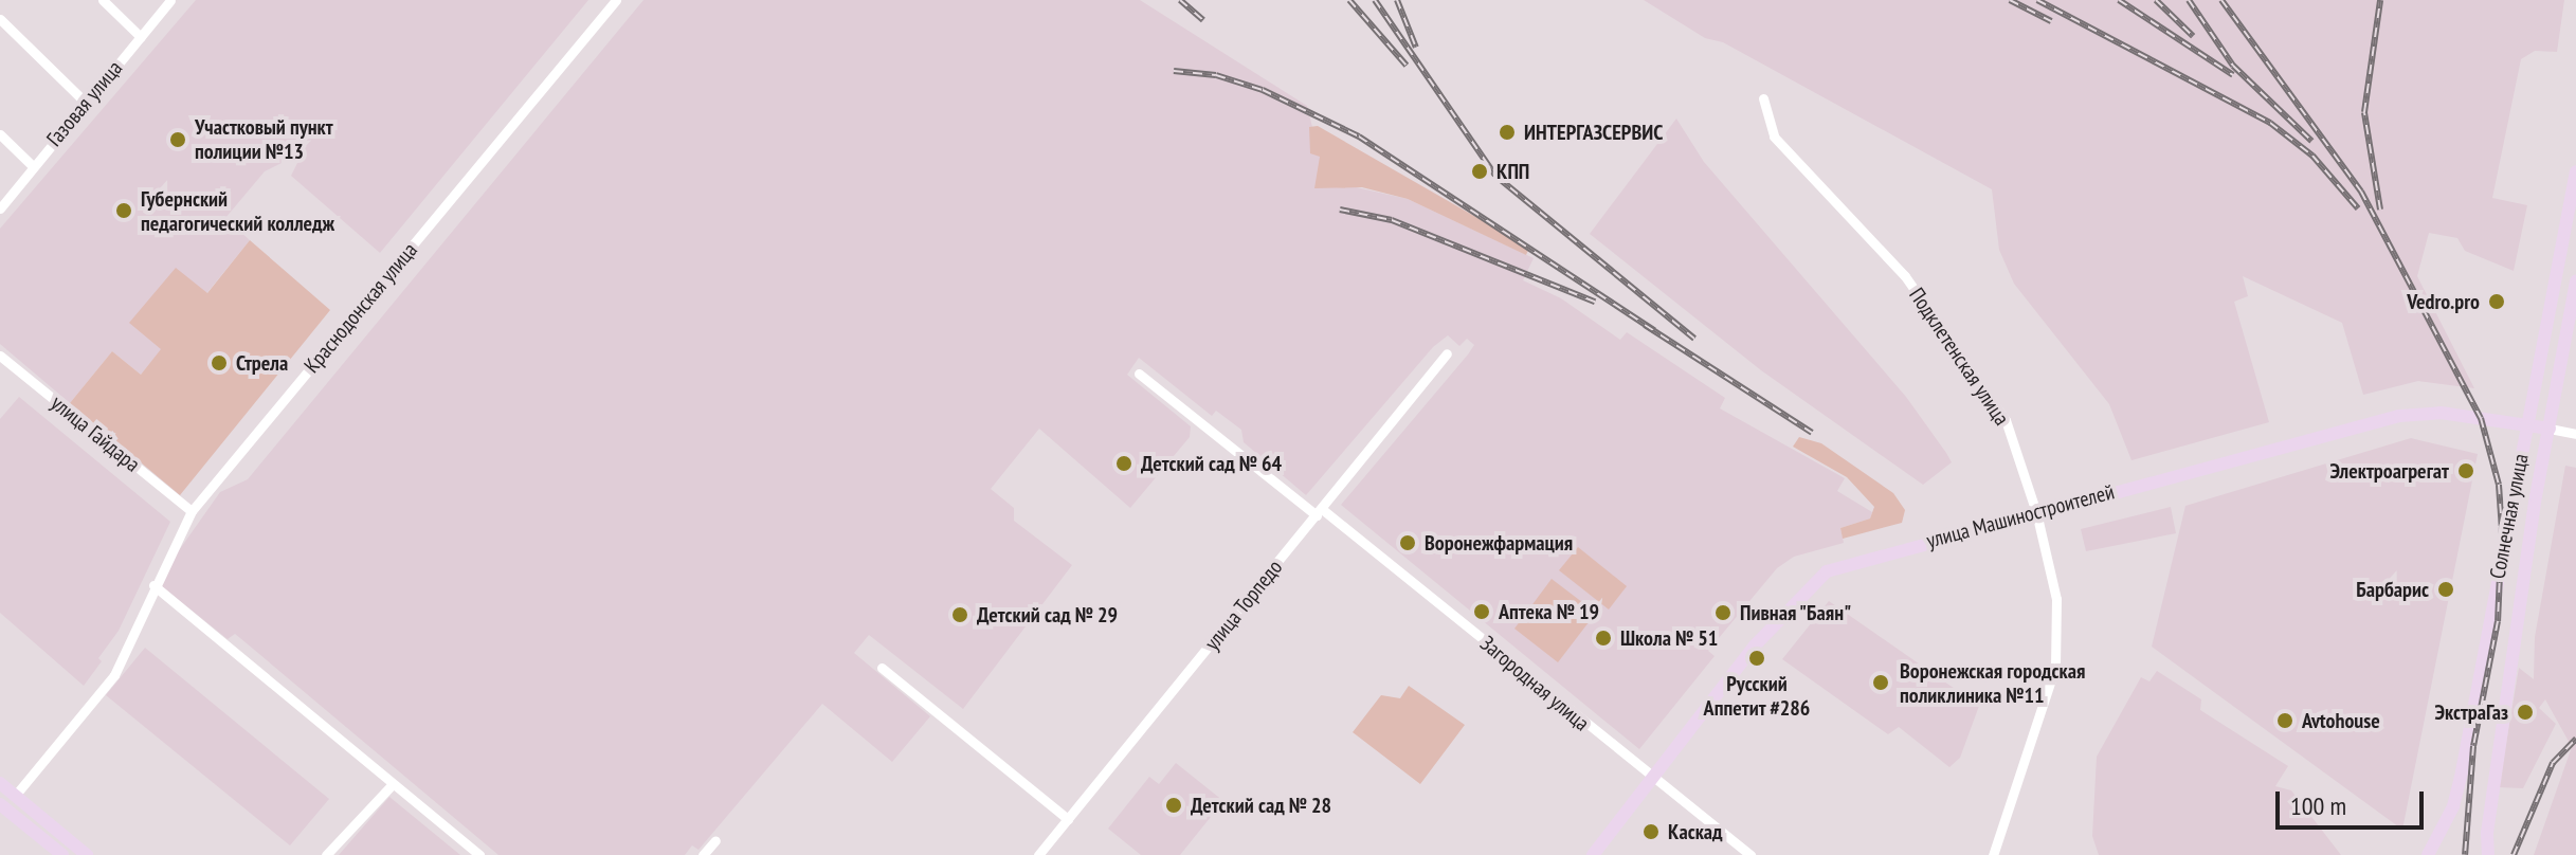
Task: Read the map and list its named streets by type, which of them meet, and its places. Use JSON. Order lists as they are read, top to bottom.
{
  "streets": {
    "main road": ["улица Машиностроителей", "Солнечная улица"],
    "street": [
      "Газовая улица",
      "Краснодонская улица",
      "Подклетенская улица",
      "улица Гайдара",
      "улица Торпедо",
      "Загородная улица"
    ]
  },
  "crossings": [
    ["Краснодонская улица", "улица Гайдара"],
    ["Подклетенская улица", "улица Машиностроителей"],
    ["улица Машиностроителей", "Солнечная улица"],
    ["улица Машиностроителей", "Загородная улица"],
    ["улица Торпедо", "Загородная улица"]
  ],
  "places": [
    "ИНТЕРГАЗСЕРВИС",
    "Участковый пункт полиции №13",
    "КПП",
    "Губернский педагогический колледж",
    "Vedro.pro",
    "Стрела",
    "Детский сад № 64",
    "Электроагрегат",
    "Воронежфармация",
    "Барбарис",
    "Аптека № 19",
    "Пивная \"Баян\"",
    "Детский сад № 29",
    "Школа № 51",
    "Русский Аппетит #286",
    "Воронежская городская поликлиника №11",
    "ЭкстраГаз",
    "Avtohouse",
    "Детский сад № 28",
    "Каскад"
  ],
  "scale_bar": "100 m"
}
